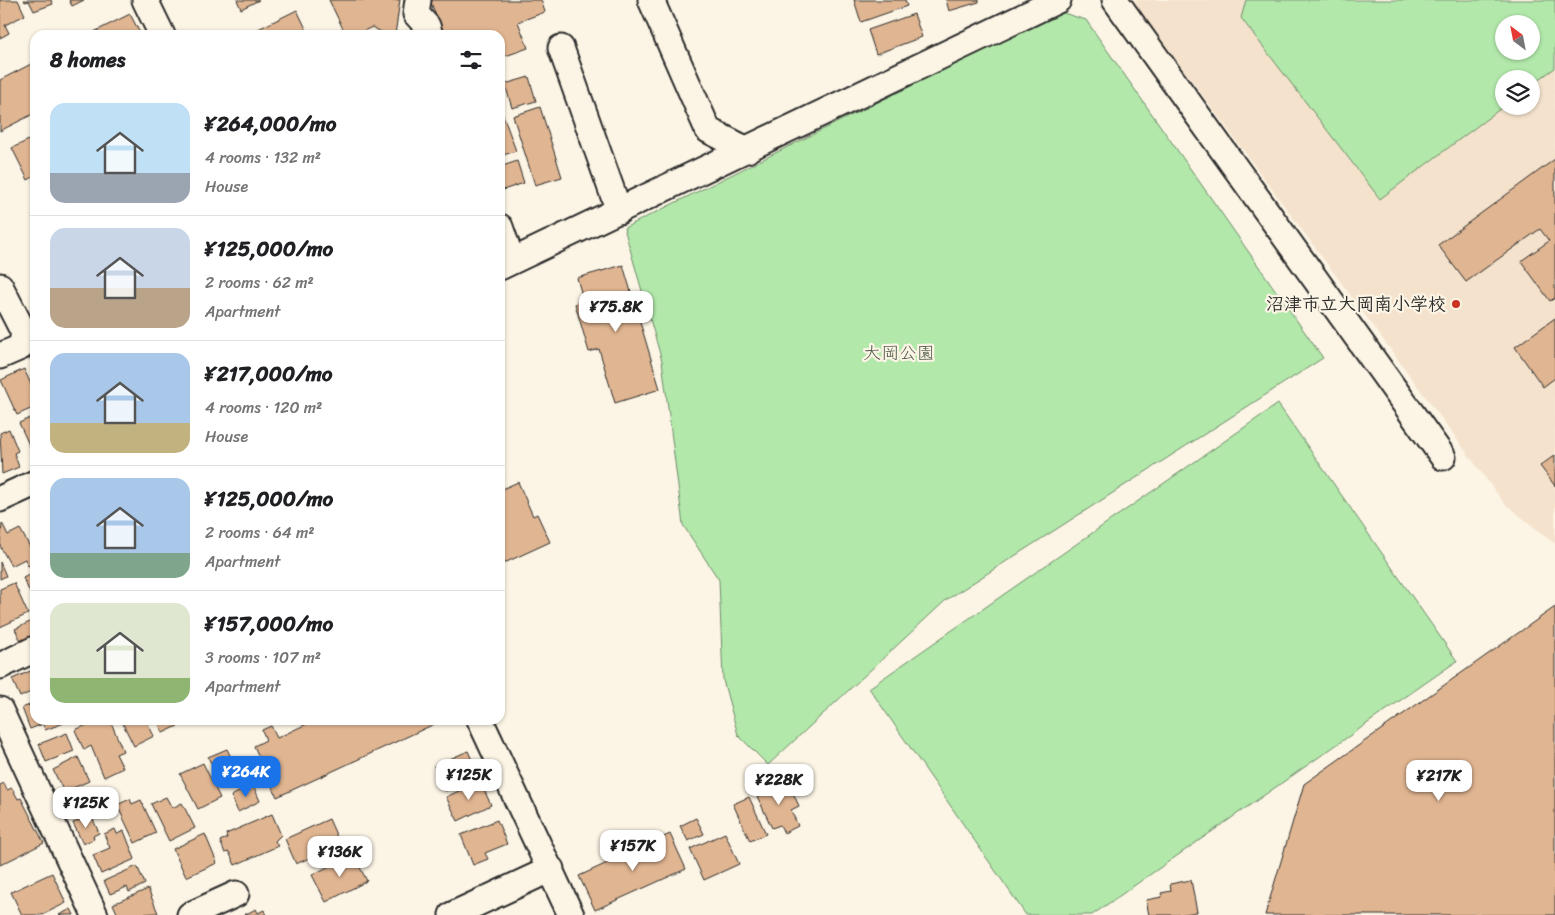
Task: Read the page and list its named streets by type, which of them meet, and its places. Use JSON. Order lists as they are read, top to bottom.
{
  "parks": ["大岡公園"],
  "places": ["沼津市立大岡南小学校"],
  "north": "top left",
  "page": {
    "heading": "8 homes",
    "list": [
      {
        "name": "¥264,000/mo",
        "note": "4 rooms · 132 m² · House"
      },
      {
        "name": "¥125,000/mo",
        "note": "2 rooms · 62 m² · Apartment"
      },
      {
        "name": "¥217,000/mo",
        "note": "4 rooms · 120 m² · House"
      },
      {
        "name": "¥125,000/mo",
        "note": "2 rooms · 64 m² · Apartment"
      },
      {
        "name": "¥157,000/mo",
        "note": "3 rooms · 107 m² · Apartment"
      }
    ],
    "price": [
      "¥75.8K",
      "¥264K",
      "¥125K",
      "¥217K",
      "¥228K",
      "¥125K",
      "¥157K",
      "¥136K"
    ]
  }
}
